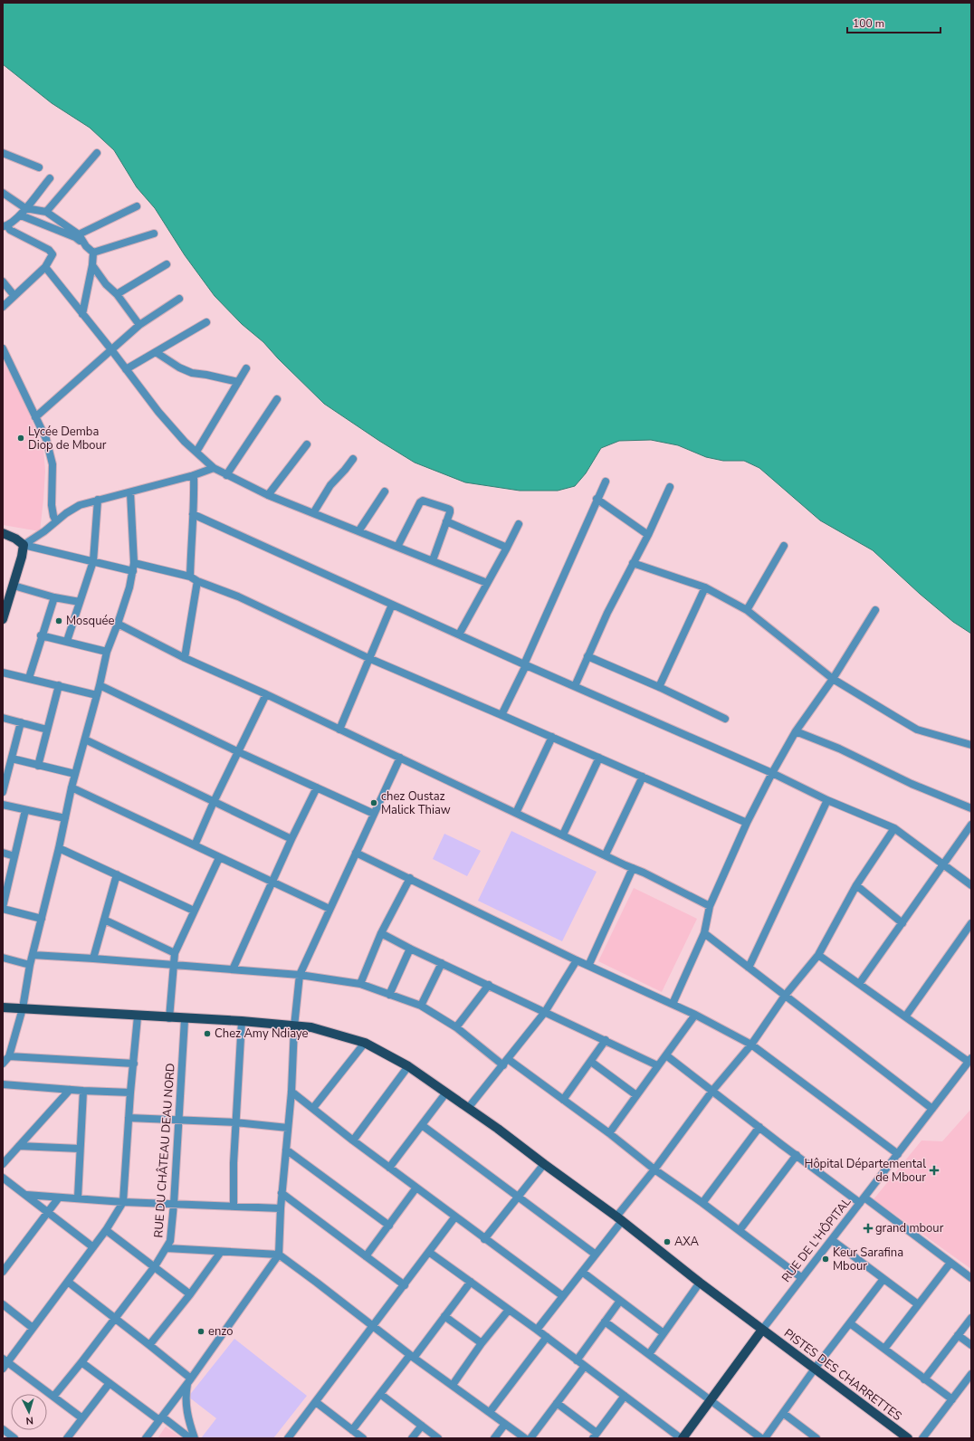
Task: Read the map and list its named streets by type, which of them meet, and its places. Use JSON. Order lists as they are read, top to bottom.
{
  "streets": {
    "main road": ["RUE DE L'HÔPITAL", "PISTES DES CHARRETTES"],
    "street": ["RUE DU CHÂTEAU DEAU NORD"]
  },
  "crossings": [
    ["RUE DU CHÂTEAU DEAU NORD", "PISTES DES CHARRETTES"],
    ["RUE DE L'HÔPITAL", "PISTES DES CHARRETTES"]
  ],
  "places": {
    "other": [
      "Lycée Demba Diop de Mbour",
      "Mosquée",
      "chez Oustaz Malick Thiaw",
      "Chez Amy Ndiaye",
      "AXA",
      "Keur Sarafina Mbour",
      "enzo"
    ],
    "health": ["Hôpital Départemental de Mbour", "grand mbour"]
  },
  "scale_bar": "100 m",
  "north": "bottom"
}
